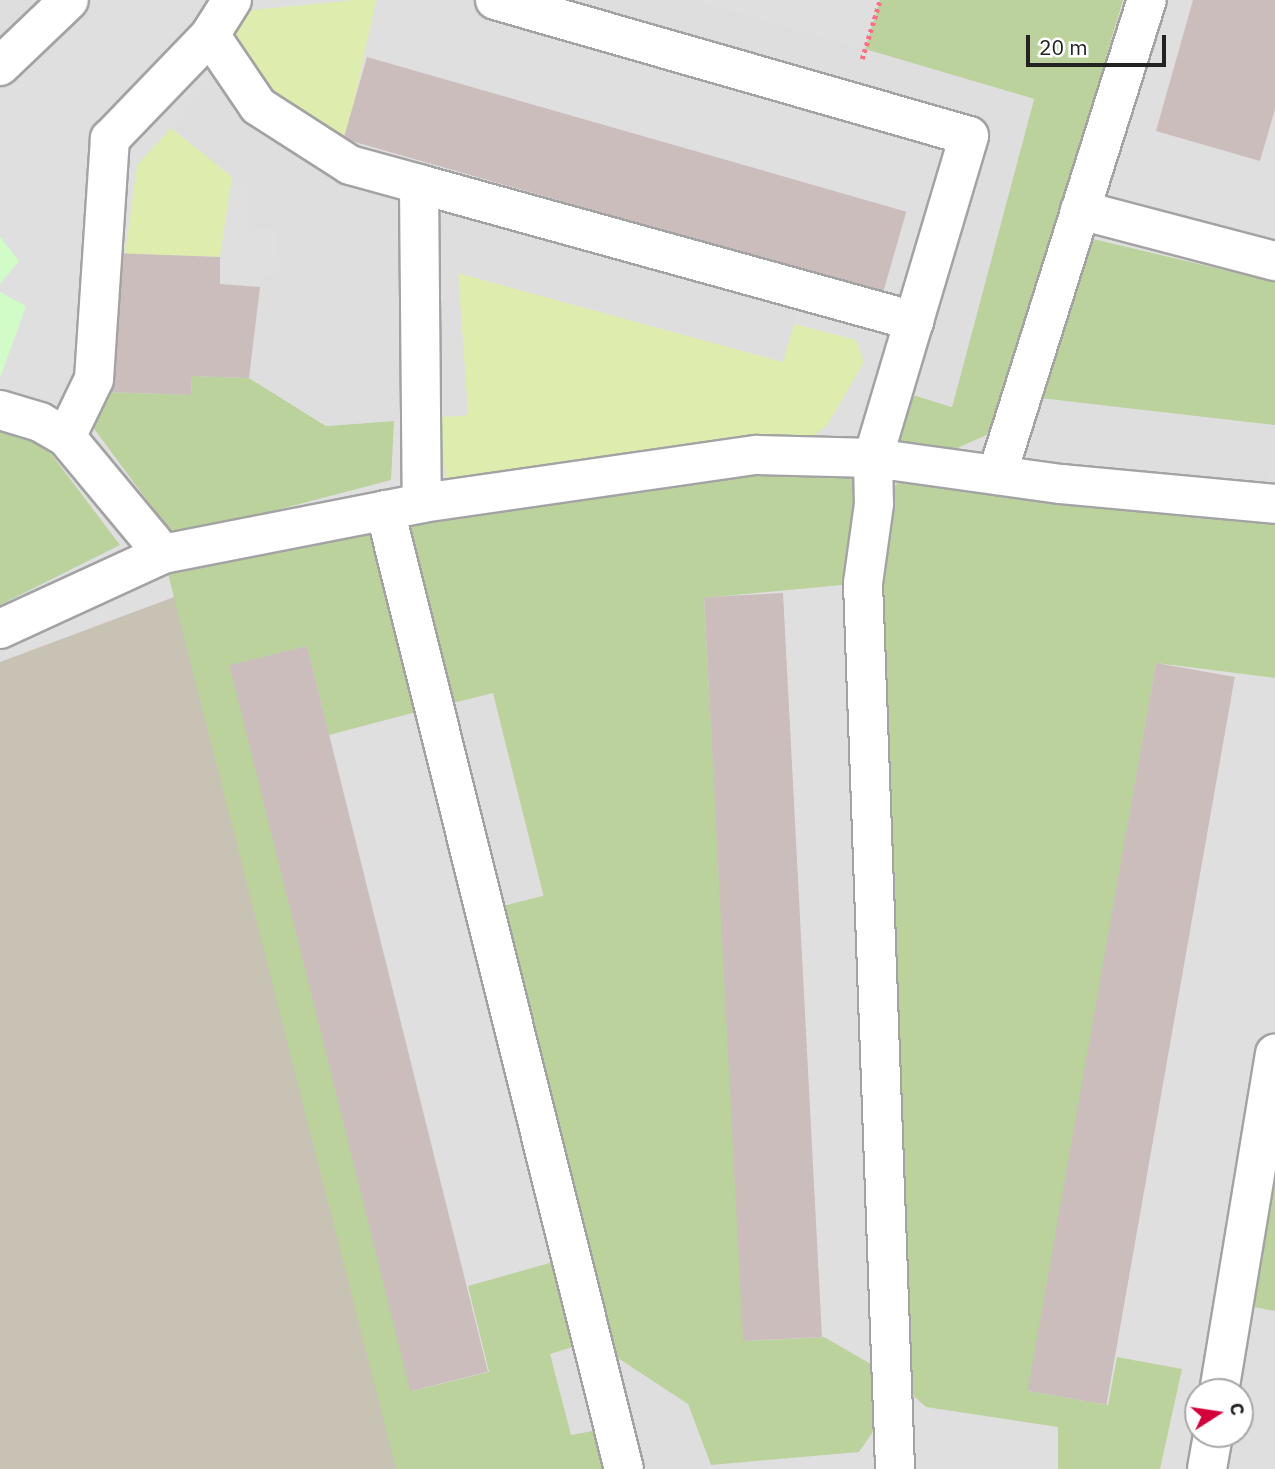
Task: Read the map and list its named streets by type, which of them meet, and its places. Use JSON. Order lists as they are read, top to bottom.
{
  "scale_bar": "20 m",
  "north": "right"
}
